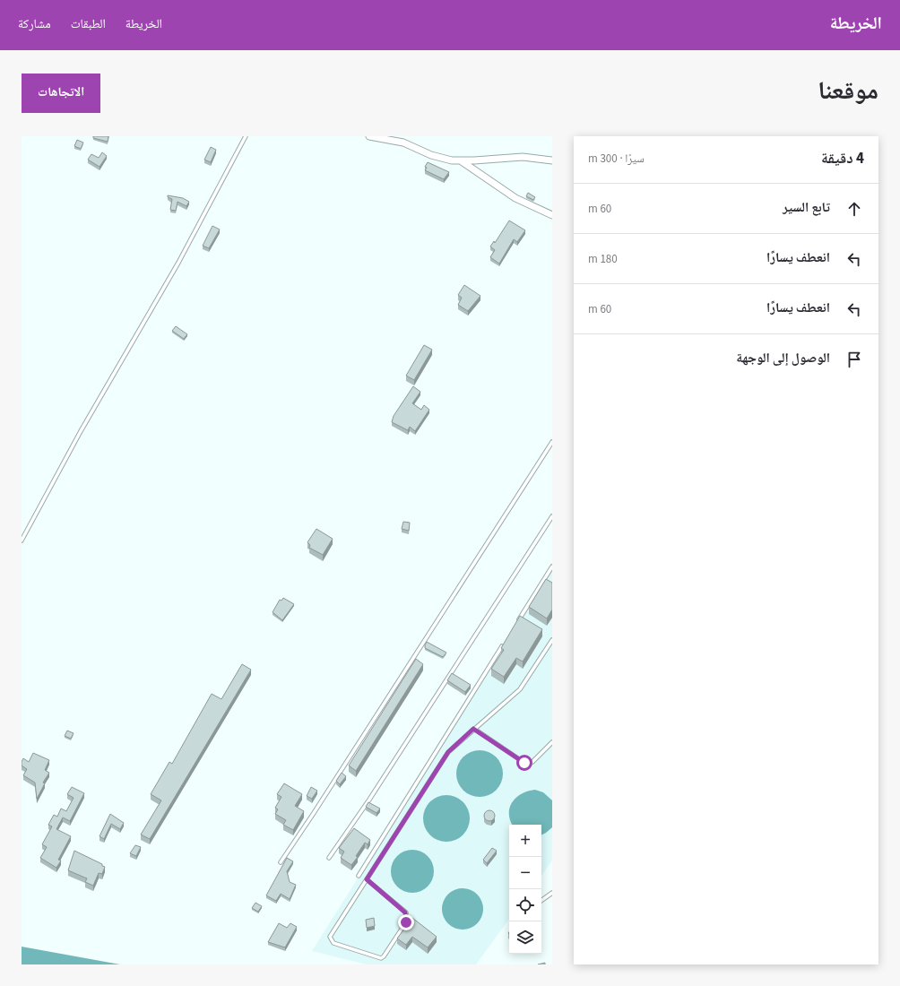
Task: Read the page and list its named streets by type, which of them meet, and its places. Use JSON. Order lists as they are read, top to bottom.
{
  "page": {
    "header": "الخريطة",
    "nav": ["الخريطة", "الطبقات", "مشاركة"],
    "title": "موقعنا",
    "buttons": "الاتجاهات",
    "heading": ["4 دقيقة", "سيرًا · 300 m"],
    "list": [
      ["تابع السير", "60 m"],
      ["انعطف يسارًا", "180 m"],
      ["انعطف يسارًا", "60 m"],
      "الوصول إلى الوجهة"
    ],
    "map_buttons": ["+", "−"]
  }
}
